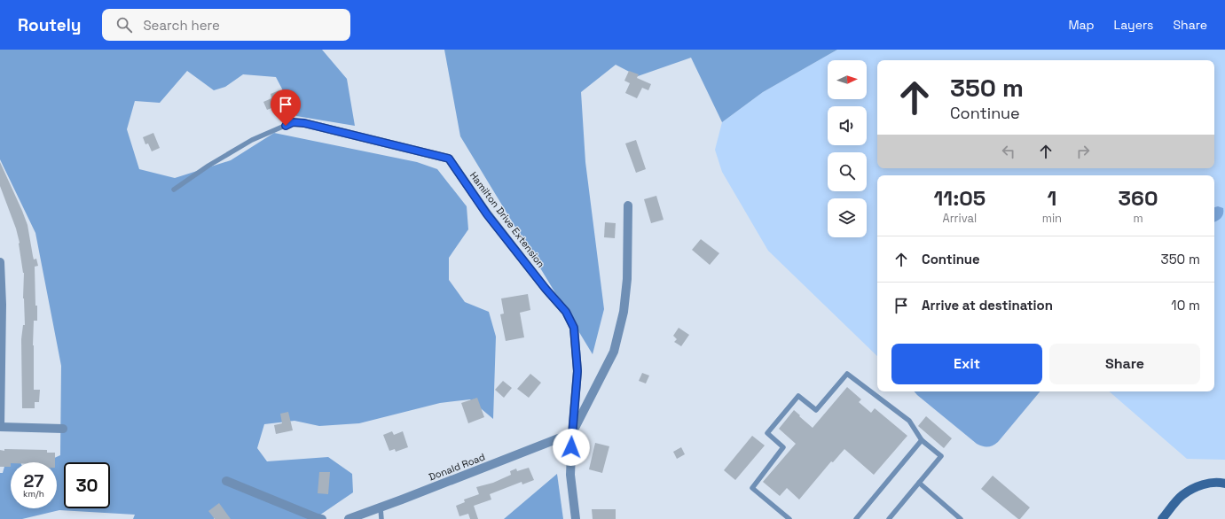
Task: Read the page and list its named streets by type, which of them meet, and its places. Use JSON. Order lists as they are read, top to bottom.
{
  "streets": {
    "street": ["Hamilton Drive Extension", "Donald Road"]
  },
  "crossings": [
    ["Hamilton Drive Extension", "Donald Road"]
  ],
  "north": "right",
  "page": {
    "header": "Routely",
    "search": "Search here",
    "nav": ["Map", "Layers", "Share"],
    "turn": ["350 m", "Continue"],
    "eta": [
      "11:05",
      "Arrival",
      "1",
      "min",
      "360",
      "m"
    ],
    "list": [
      {
        "name": "Continue",
        "value": "350 m"
      },
      {
        "name": "Arrive at destination",
        "value": "10 m"
      }
    ],
    "buttons": ["Exit", "Share"],
    "speed": "27 km/h",
    "limit": "30"
  }
}
